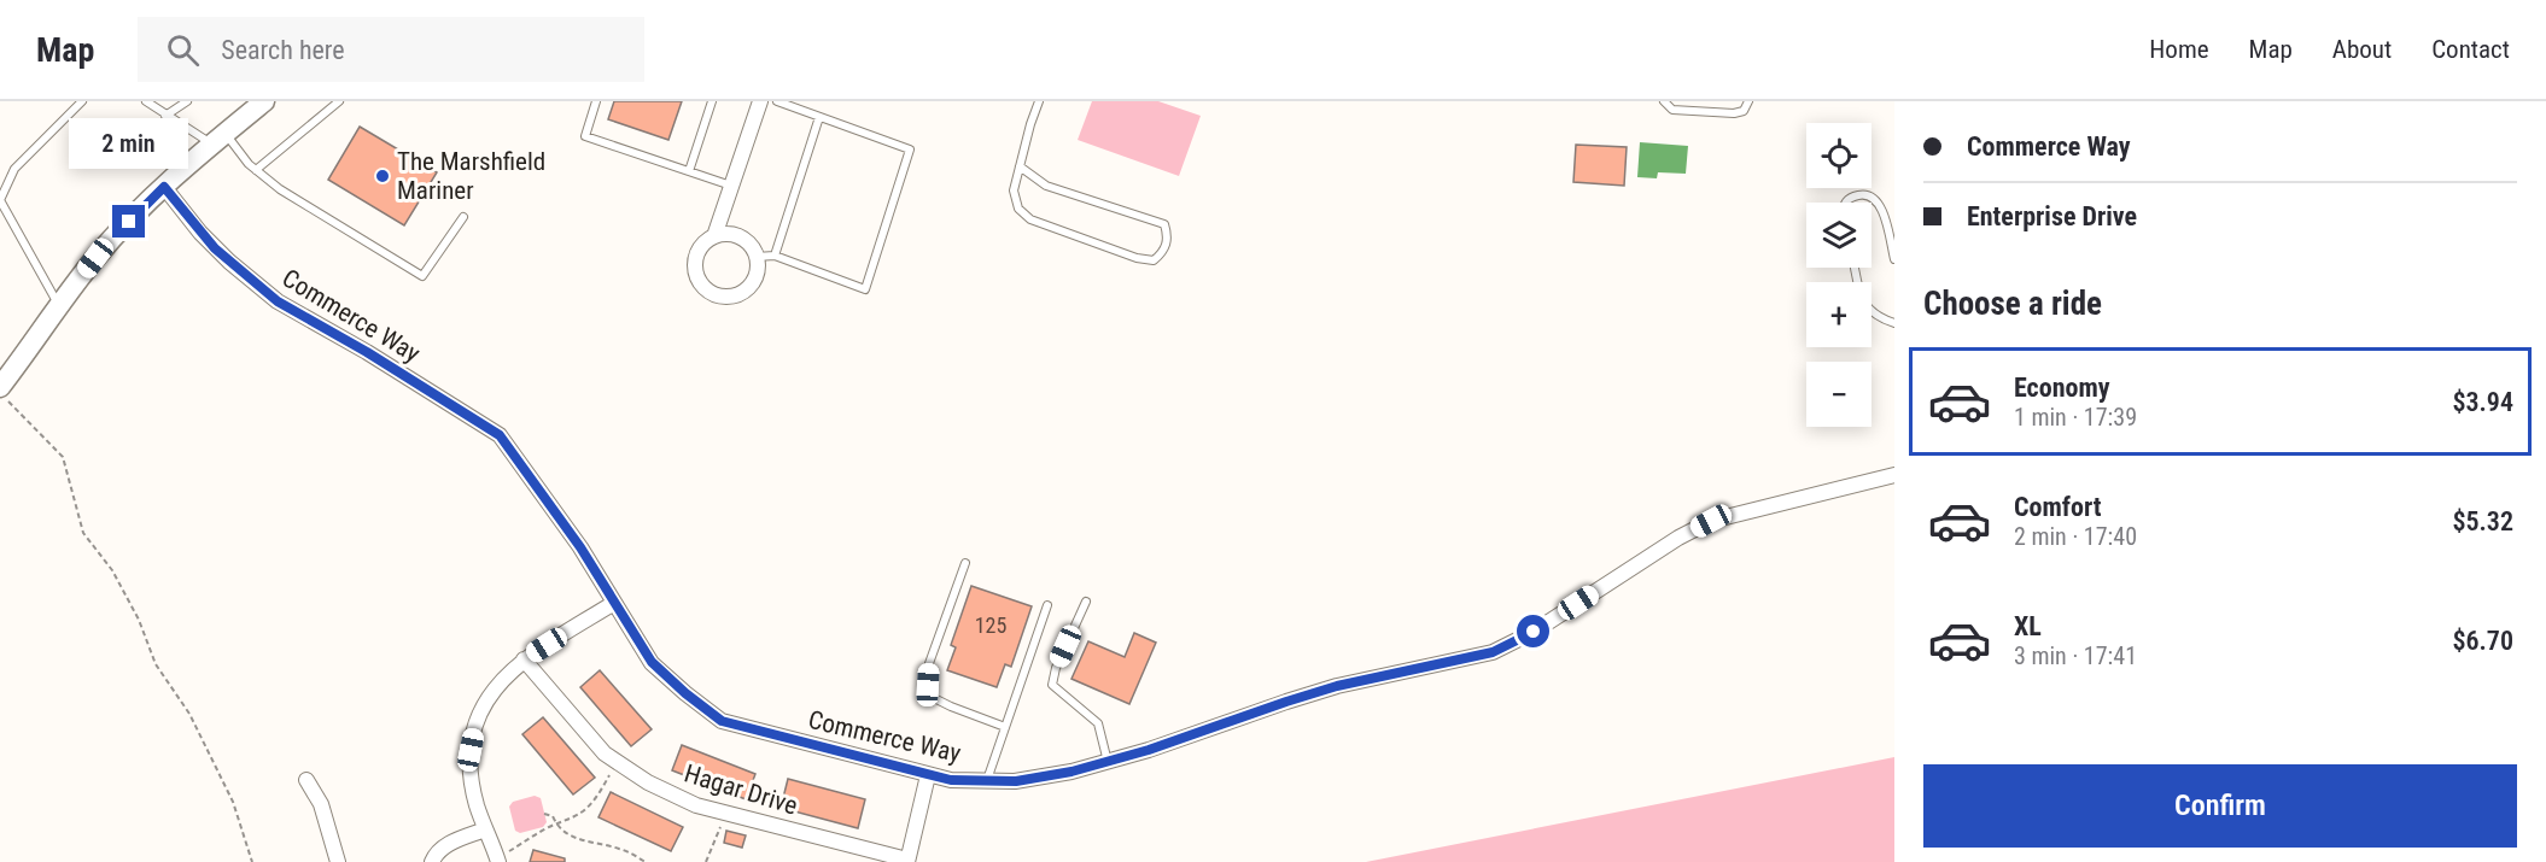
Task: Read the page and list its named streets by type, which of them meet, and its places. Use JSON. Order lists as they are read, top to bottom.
{
  "streets": {
    "street": ["Commerce Way", "Hagar Drive"]
  },
  "places": ["The Marshfield Mariner"],
  "house_numbers": ["125"],
  "page": {
    "header": "Map",
    "search": "Search here",
    "nav": [
      "Home",
      "Map",
      "About",
      "Contact"
    ],
    "banner": ["Commerce Way", "Enterprise Drive"],
    "bubble": "2 min",
    "map_buttons": ["+", "−"],
    "heading": "Choose a ride",
    "list": [
      {
        "name": "Economy",
        "note": "1 min · 17:39",
        "value": "$3.94"
      },
      {
        "name": "Comfort",
        "note": "2 min · 17:40",
        "value": "$5.32"
      },
      {
        "name": "XL",
        "note": "3 min · 17:41",
        "value": "$6.70"
      }
    ],
    "buttons": "Confirm"
  }
}
